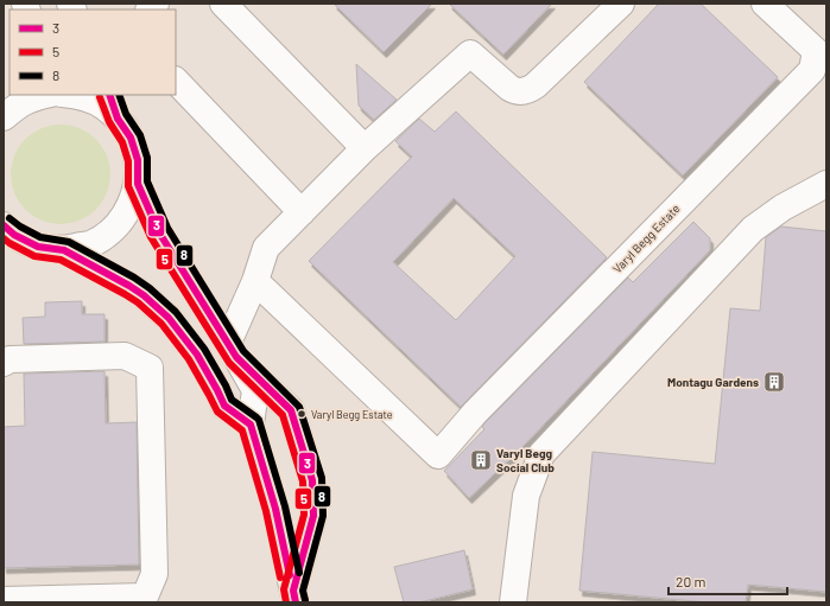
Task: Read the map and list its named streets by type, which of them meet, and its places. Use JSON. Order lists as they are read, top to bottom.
{
  "streets": {
    "street": ["Varyl Begg Estate"]
  },
  "places": {
    "building": ["Montagu Gardens", "Varyl Begg Social Club"],
    "other": ["Varyl Begg Estate"]
  },
  "lines": ["transit line 3", "transit line 8", "transit line 5"],
  "legend": ["3", "5", "8"],
  "scale_bar": "20 m"
}
